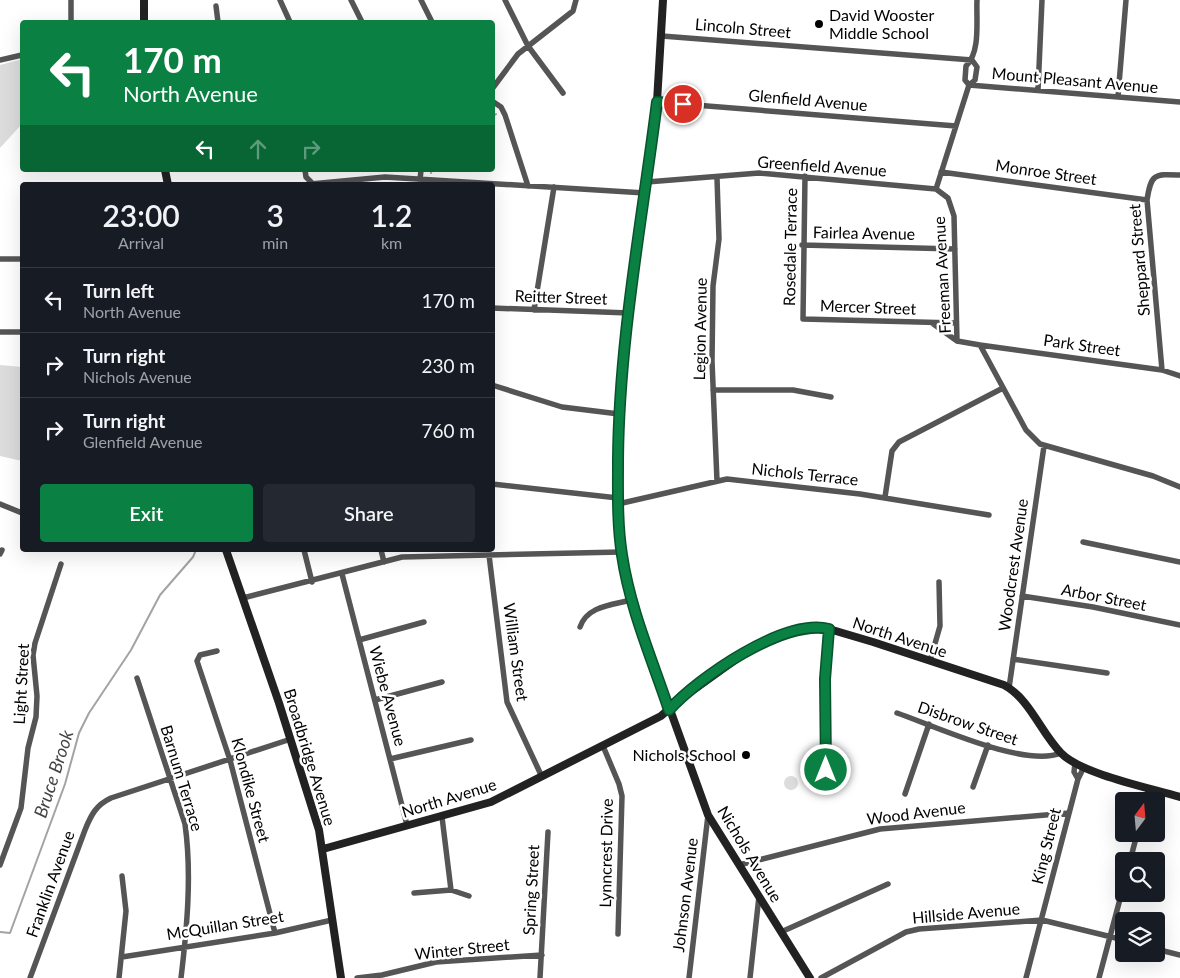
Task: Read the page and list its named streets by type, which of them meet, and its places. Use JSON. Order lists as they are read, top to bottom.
{
  "streets": {
    "main road": ["North Avenue", "Broadbridge Avenue", "Nichols Avenue"],
    "street": [
      "Lincoln Street",
      "Mount Pleasant Avenue",
      "Glenfield Avenue",
      "Greenfield Avenue",
      "Monroe Street",
      "Fairlea Avenue",
      "Rosedale Terrace",
      "Sheppard Street",
      "Freeman Avenue",
      "Reitter Street",
      "Mercer Street",
      "Legion Avenue",
      "Park Street",
      "Nichols Terrace",
      "Woodcrest Avenue",
      "Arbor Street",
      "William Street",
      "Light Street",
      "Wiebe Avenue",
      "Disbrow Street",
      "Barnum Terrace",
      "Klondike Street",
      "Wood Avenue",
      "King Street",
      "Lynncrest Drive",
      "Franklin Avenue",
      "Spring Street",
      "Johnson Avenue",
      "Hillside Avenue",
      "McQuillan Street",
      "Winter Street"
    ]
  },
  "crossings": [
    ["Lincoln Street", "Nichols Avenue"],
    ["Glenfield Avenue", "Nichols Avenue"],
    ["Greenfield Avenue", "Rosedale Terrace"],
    ["Greenfield Avenue", "Freeman Avenue"],
    ["Greenfield Avenue", "Legion Avenue"],
    ["Greenfield Avenue", "Nichols Avenue"],
    ["Monroe Street", "Sheppard Street"],
    ["Fairlea Avenue", "Rosedale Terrace"],
    ["Fairlea Avenue", "Freeman Avenue"],
    ["Rosedale Terrace", "Mercer Street"],
    ["Sheppard Street", "Park Street"],
    ["Freeman Avenue", "Mercer Street"],
    ["Freeman Avenue", "Park Street"],
    ["Reitter Street", "Nichols Avenue"],
    ["Legion Avenue", "Nichols Terrace"],
    ["Nichols Terrace", "Nichols Avenue"],
    ["Woodcrest Avenue", "Arbor Street"],
    ["Woodcrest Avenue", "North Avenue"],
    ["North Avenue", "William Street"],
    ["North Avenue", "Wiebe Avenue"],
    ["North Avenue", "Broadbridge Avenue"],
    ["North Avenue", "Lynncrest Drive"],
    ["North Avenue", "Nichols Avenue"],
    ["Broadbridge Avenue", "McQuillan Street"],
    ["Barnum Terrace", "Franklin Avenue"],
    ["Barnum Terrace", "McQuillan Street"],
    ["Klondike Street", "McQuillan Street"],
    ["Wood Avenue", "King Street"],
    ["Wood Avenue", "Nichols Avenue"],
    ["King Street", "Hillside Avenue"],
    ["Nichols Avenue", "Johnson Avenue"],
    ["Spring Street", "Winter Street"]
  ],
  "water": ["Bruce Brook"],
  "places": ["David Wooster Middle School", "Nichols School"],
  "north": "top",
  "page": {
    "turn": ["170 m", "North Avenue"],
    "eta": [
      "23:00",
      "Arrival",
      "3",
      "min",
      "1.2",
      "km"
    ],
    "list": [
      {
        "name": "Turn left",
        "note": "North Avenue",
        "value": "170 m"
      },
      {
        "name": "Turn right",
        "note": "Nichols Avenue",
        "value": "230 m"
      },
      {
        "name": "Turn right",
        "note": "Glenfield Avenue",
        "value": "760 m"
      }
    ],
    "buttons": ["Exit", "Share"]
  }
}
